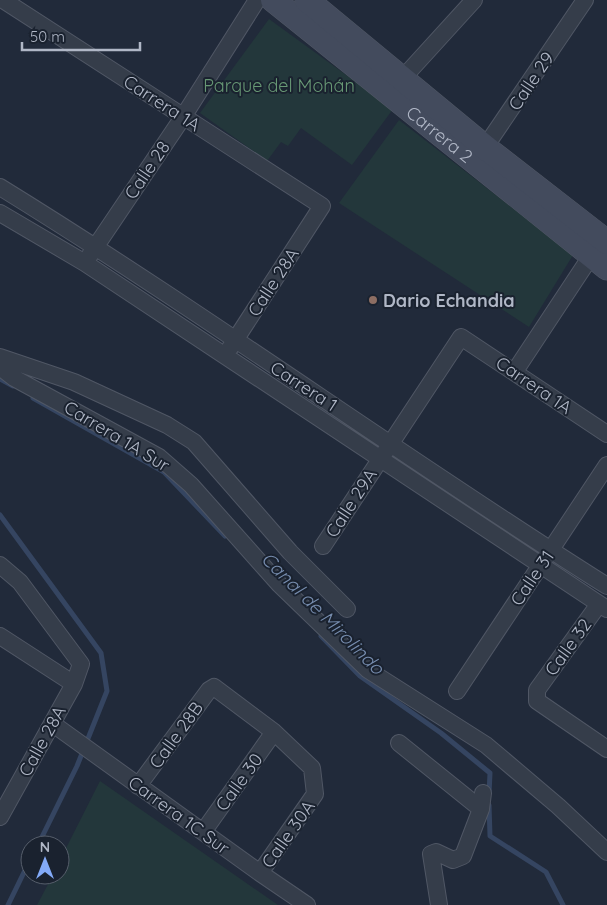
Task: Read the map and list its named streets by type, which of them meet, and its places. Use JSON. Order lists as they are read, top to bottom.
{
  "streets": {
    "street": [
      "Calle 29",
      "Carrera 1A",
      "Carrera 2",
      "Calle 28",
      "Calle 28A",
      "Carrera 1",
      "Carrera 1A Sur",
      "Calle 29A",
      "Calle 31",
      "Calle 32",
      "Calle 28B",
      "Calle 30",
      "Carrera 1C Sur",
      "Calle 30A"
    ]
  },
  "crossings": [
    ["Calle 29", "Carrera 2"],
    ["Carrera 1A", "Calle 28"],
    ["Carrera 1A", "Calle 28A"],
    ["Carrera 1A", "Carrera 1"],
    ["Calle 28", "Carrera 1"],
    ["Calle 28A", "Carrera 1"],
    ["Calle 28A", "Carrera 1C Sur"],
    ["Carrera 1", "Calle 29A"],
    ["Carrera 1", "Calle 31"],
    ["Carrera 1", "Calle 32"],
    ["Calle 28B", "Calle 30"],
    ["Calle 28B", "Carrera 1C Sur"],
    ["Calle 28B", "Calle 30A"],
    ["Calle 30", "Carrera 1C Sur"],
    ["Calle 30", "Calle 30A"],
    ["Carrera 1C Sur", "Calle 30A"]
  ],
  "water": ["Canal de Mirolindo"],
  "parks": ["Parque del Mohán"],
  "places": ["Dario Echandia"],
  "scale_bar": "50 m",
  "north": "top"
}
